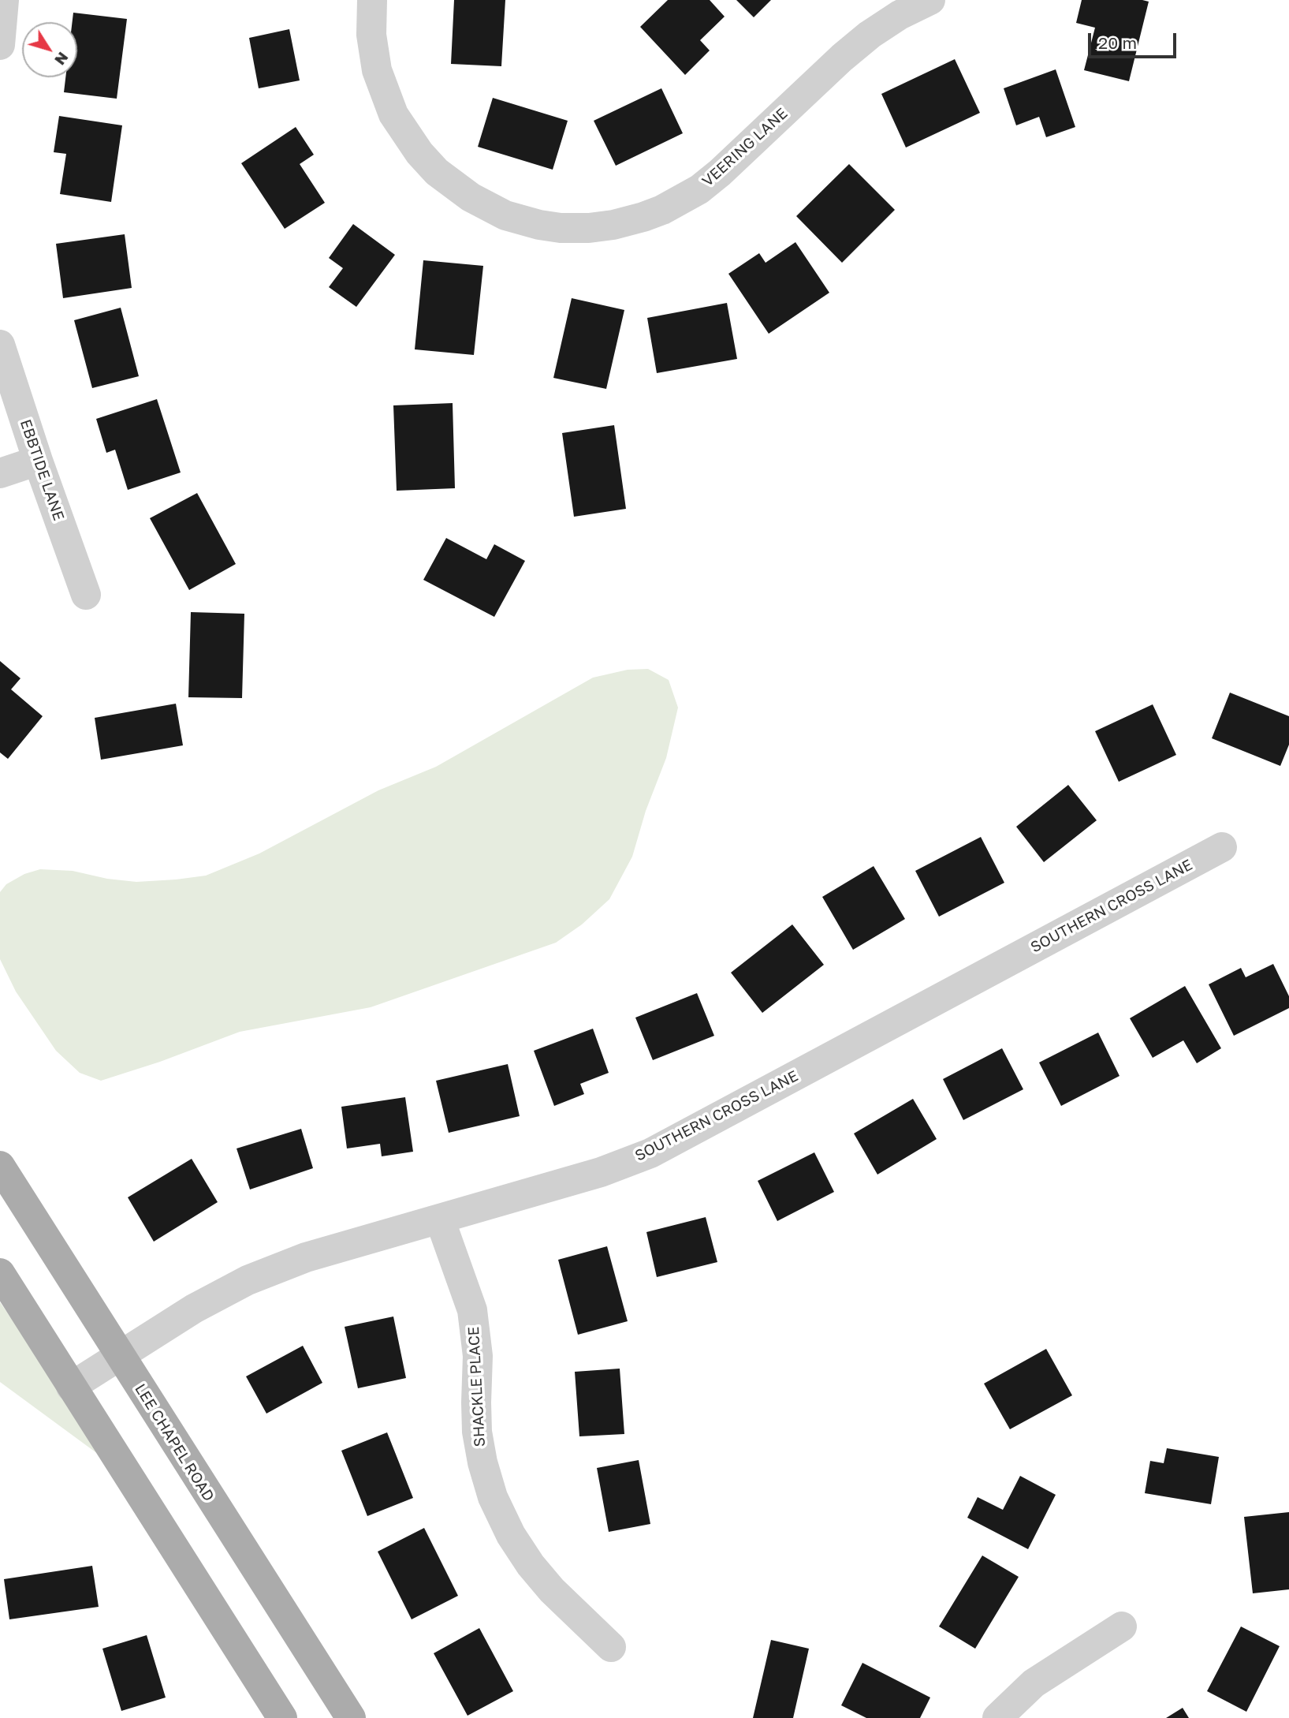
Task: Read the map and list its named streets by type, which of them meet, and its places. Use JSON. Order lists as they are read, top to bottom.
{
  "streets": {
    "main road": ["LEE CHAPEL ROAD"],
    "street": [
      "VEERING LANE",
      "EBBTIDE LANE",
      "SOUTHERN CROSS LANE",
      "SHACKLE PLACE"
    ]
  },
  "crossings": [
    ["SOUTHERN CROSS LANE", "SHACKLE PLACE"],
    ["SOUTHERN CROSS LANE", "LEE CHAPEL ROAD"]
  ],
  "scale_bar": "20 m",
  "north": "bottom right"
}
